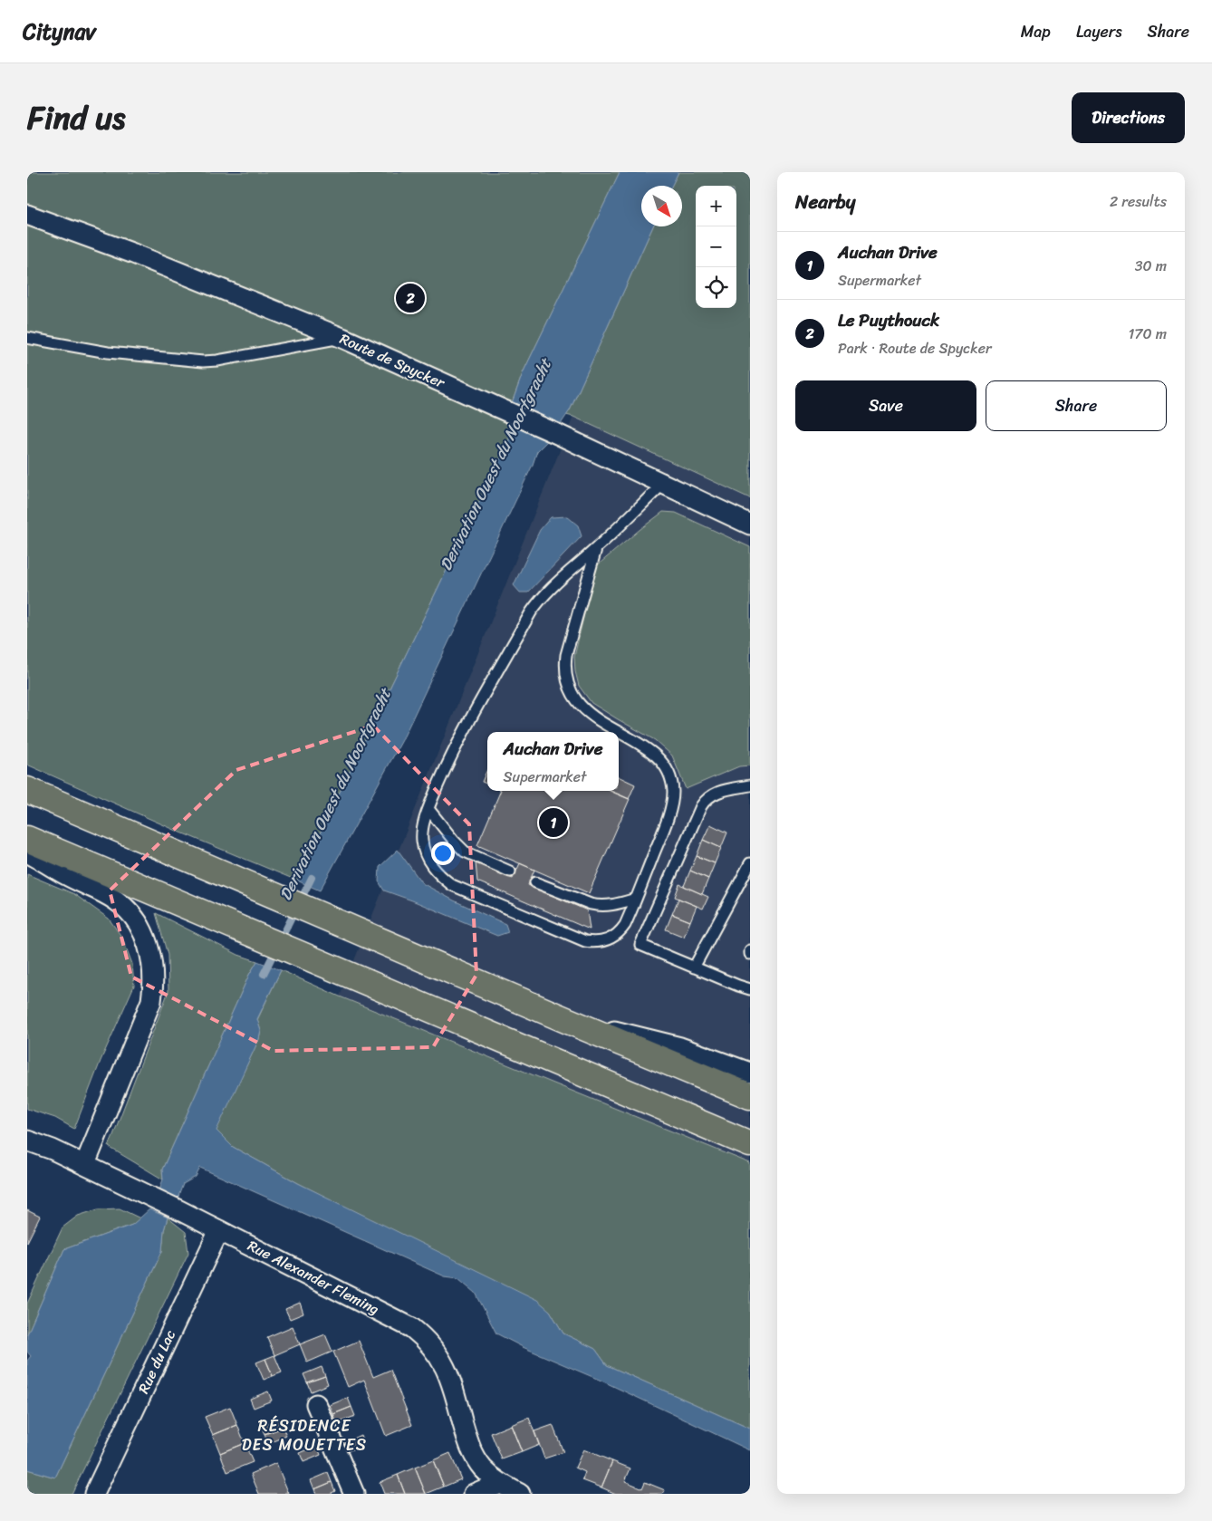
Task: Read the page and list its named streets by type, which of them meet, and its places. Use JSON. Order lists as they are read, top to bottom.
{
  "streets": {
    "street": ["Route de Spycker", "Rue Alexander Fleming", "Rue du Lac"]
  },
  "crossings": [
    ["Rue Alexander Fleming", "Rue du Lac"]
  ],
  "districts": ["RÉSIDENCE DES MOUETTES"],
  "water": ["Derivation Ouest du Noortgracht"],
  "north": "bottom right",
  "page": {
    "header": "Citynav",
    "nav": ["Map", "Layers", "Share"],
    "title": "Find us",
    "buttons": [
      "Directions",
      ["Save", "Share"]
    ],
    "heading": ["Nearby", "2 results"],
    "map_buttons": ["+", "−"],
    "list": [
      {
        "mark": "1",
        "name": "Auchan Drive",
        "note": "Supermarket",
        "value": "30 m"
      },
      {
        "mark": "2",
        "name": "Le Puythouck",
        "note": "Park · Route de Spycker",
        "value": "170 m"
      }
    ],
    "pins": ["2", "1"],
    "popup": ["Auchan Drive", "Supermarket"]
  }
}
